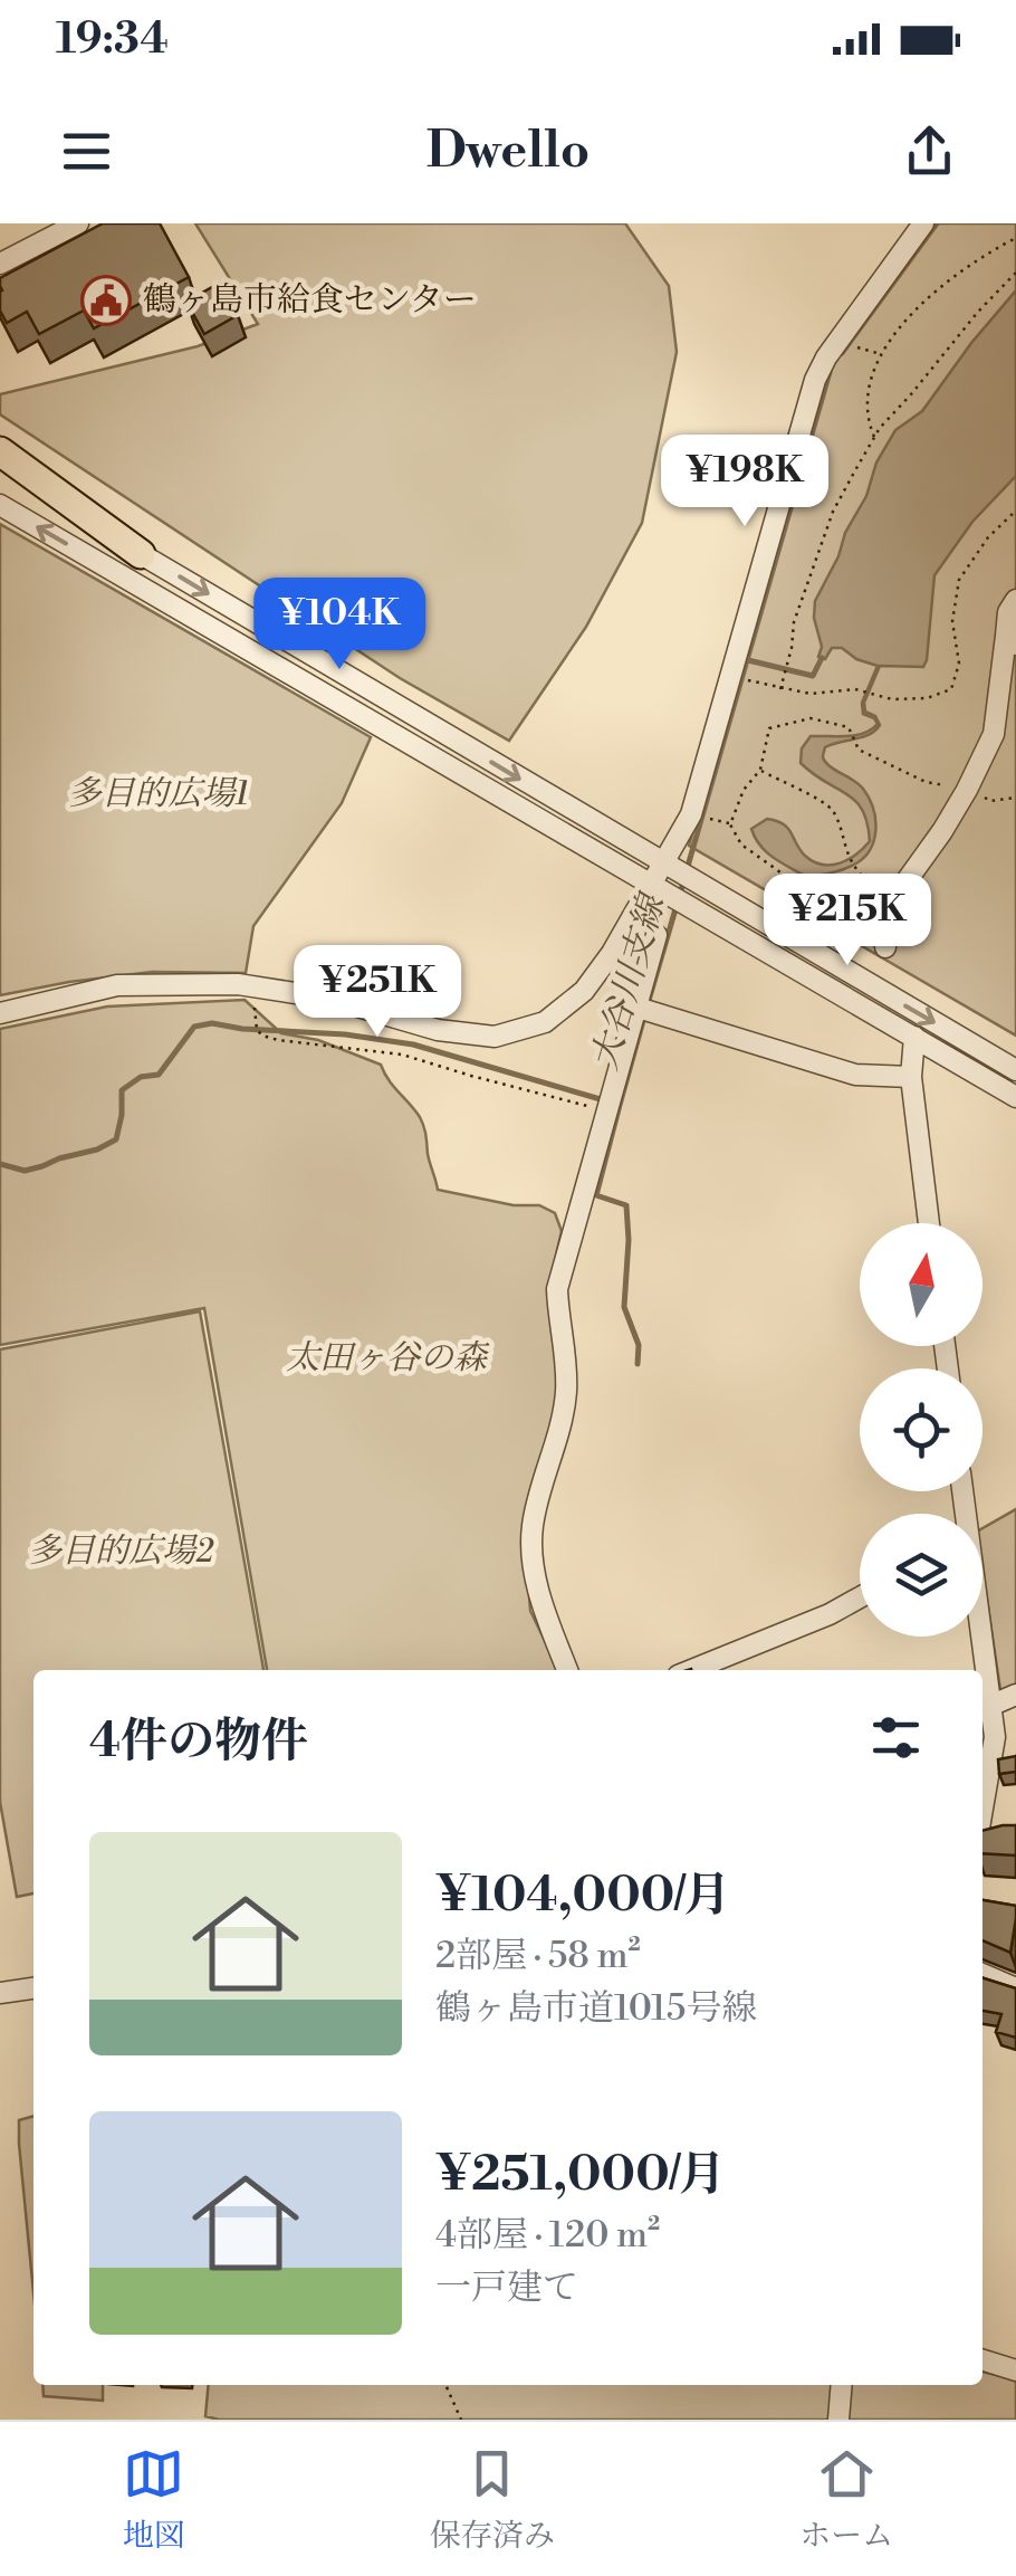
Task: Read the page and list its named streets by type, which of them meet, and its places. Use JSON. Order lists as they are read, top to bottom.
{
  "water": ["大谷川支線"],
  "parks": ["多目的広場1", "太田ヶ谷の森", "多目的広場2"],
  "places": {
    "public building": ["鶴ヶ島市給食センター"]
  },
  "north": "top",
  "page": {
    "status": "19:34",
    "header": "Dwello",
    "price": [
      "¥198K",
      "¥104K",
      "¥215K",
      "¥251K"
    ],
    "heading": "4件の物件",
    "list": [
      {
        "name": "¥104,000/月",
        "note": "2部屋 · 58 m² · 鶴ヶ島市道1015号線"
      },
      {
        "name": "¥251,000/月",
        "note": "4部屋 · 120 m² · 一戸建て"
      }
    ],
    "tabs": ["地図", "保存済み", "ホーム"]
  }
}
